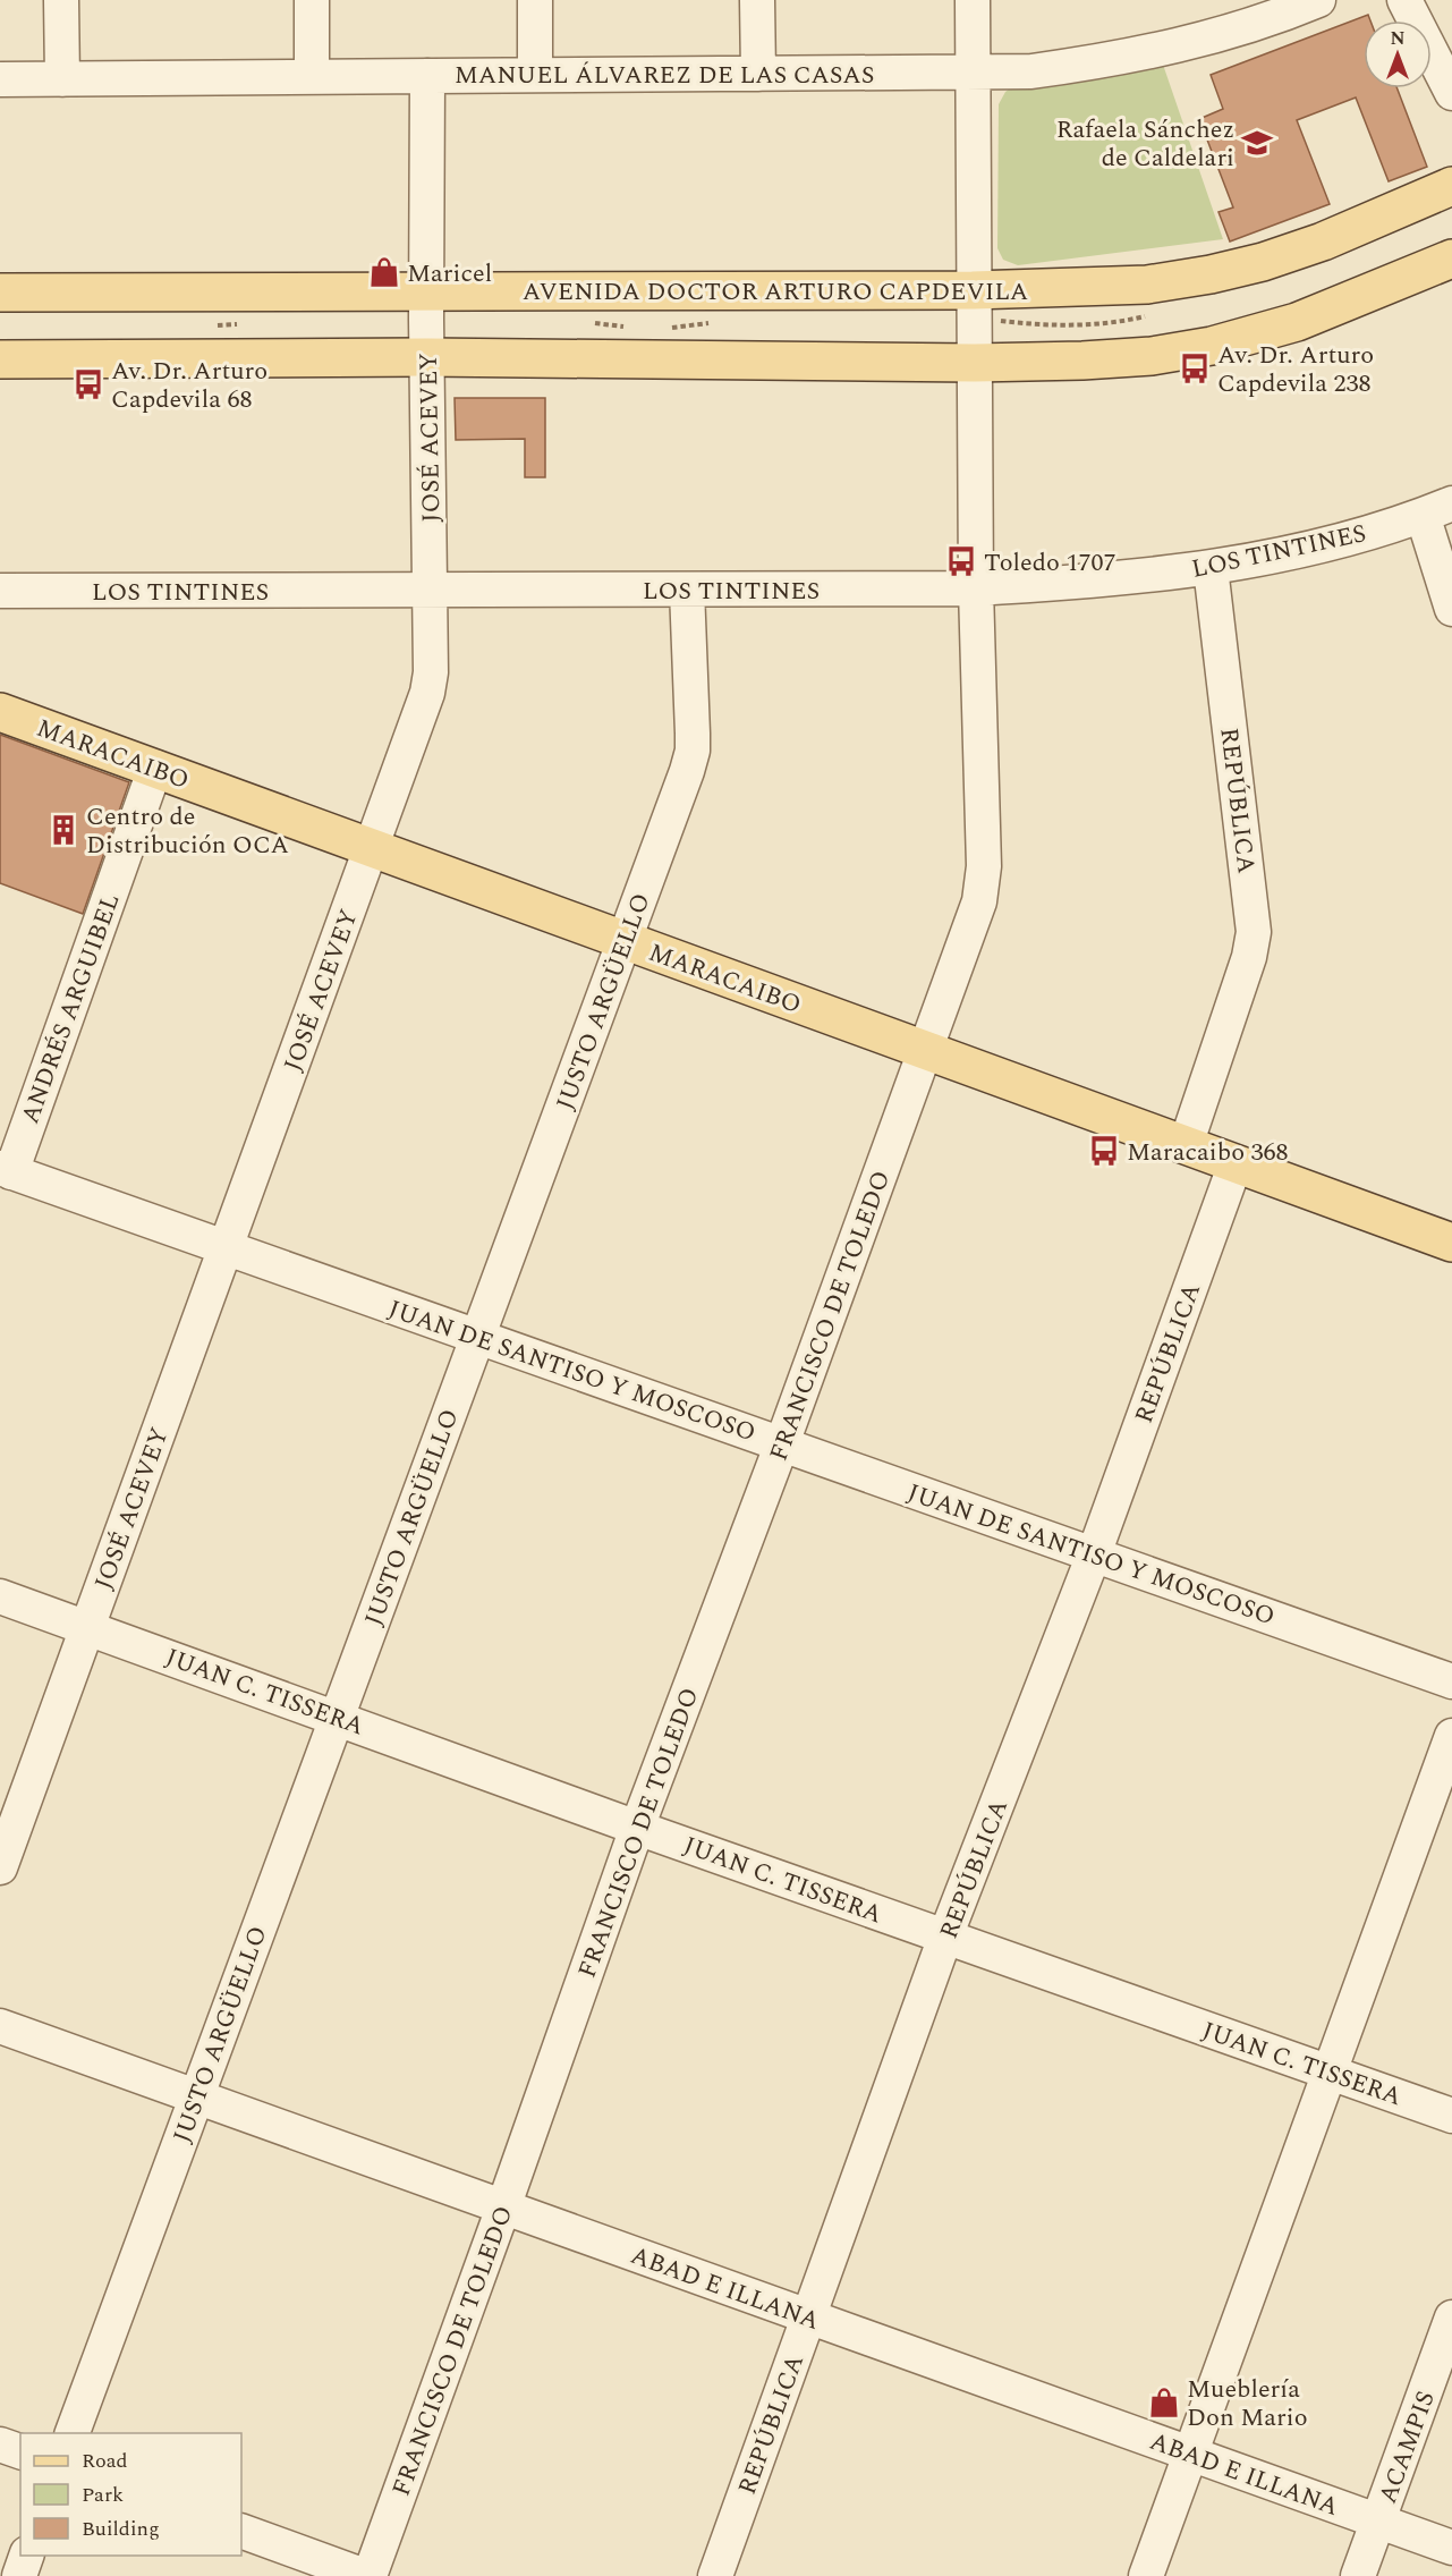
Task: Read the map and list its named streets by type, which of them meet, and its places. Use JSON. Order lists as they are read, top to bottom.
{
  "streets": {
    "main road": ["AVENIDA DOCTOR ARTURO CAPDEVILA", "MARACAIBO"],
    "street": [
      "MANUEL ÁLVAREZ DE LAS CASAS",
      "JOSÉ ACEVEY",
      "LOS TINTINES",
      "REPÚBLICA",
      "JUSTO ARGÜELLO",
      "ANDRÉS ARGUIBEL",
      "FRANCISCO DE TOLEDO",
      "JUAN DE SANTISO Y MOSCOSO",
      "JUAN C. TISSERA",
      "ABAD E ILLANA",
      "ACAMPIS"
    ]
  },
  "crossings": [
    ["MANUEL ÁLVAREZ DE LAS CASAS", "JOSÉ ACEVEY"],
    ["MANUEL ÁLVAREZ DE LAS CASAS", "FRANCISCO DE TOLEDO"],
    ["AVENIDA DOCTOR ARTURO CAPDEVILA", "JOSÉ ACEVEY"],
    ["AVENIDA DOCTOR ARTURO CAPDEVILA", "FRANCISCO DE TOLEDO"],
    ["JOSÉ ACEVEY", "LOS TINTINES"],
    ["JOSÉ ACEVEY", "MARACAIBO"],
    ["JOSÉ ACEVEY", "JUAN DE SANTISO Y MOSCOSO"],
    ["JOSÉ ACEVEY", "JUAN C. TISSERA"],
    ["LOS TINTINES", "REPÚBLICA"],
    ["LOS TINTINES", "JUSTO ARGÜELLO"],
    ["LOS TINTINES", "FRANCISCO DE TOLEDO"],
    ["MARACAIBO", "REPÚBLICA"],
    ["MARACAIBO", "JUSTO ARGÜELLO"],
    ["MARACAIBO", "ANDRÉS ARGUIBEL"],
    ["MARACAIBO", "FRANCISCO DE TOLEDO"],
    ["REPÚBLICA", "JUAN DE SANTISO Y MOSCOSO"],
    ["REPÚBLICA", "JUAN C. TISSERA"],
    ["REPÚBLICA", "ABAD E ILLANA"],
    ["JUSTO ARGÜELLO", "JUAN DE SANTISO Y MOSCOSO"],
    ["JUSTO ARGÜELLO", "JUAN C. TISSERA"],
    ["JUSTO ARGÜELLO", "ABAD E ILLANA"],
    ["ANDRÉS ARGUIBEL", "JUAN DE SANTISO Y MOSCOSO"],
    ["FRANCISCO DE TOLEDO", "JUAN DE SANTISO Y MOSCOSO"],
    ["FRANCISCO DE TOLEDO", "JUAN C. TISSERA"],
    ["FRANCISCO DE TOLEDO", "ABAD E ILLANA"],
    ["ABAD E ILLANA", "ACAMPIS"]
  ],
  "places": {
    "school or university": ["Rafaela Sánchez de Caldelari"],
    "shop": ["Maricel", "Mueblería Don Mario"],
    "bus stop": [
      "Av. Dr. Arturo Capdevila 238",
      "Av. Dr. Arturo Capdevila 68",
      "Toledo 1707",
      "Maracaibo 368"
    ],
    "building": ["Centro de Distribución OCA"]
  },
  "legend": ["Road", "Park", "Building"],
  "north": "top"
}
